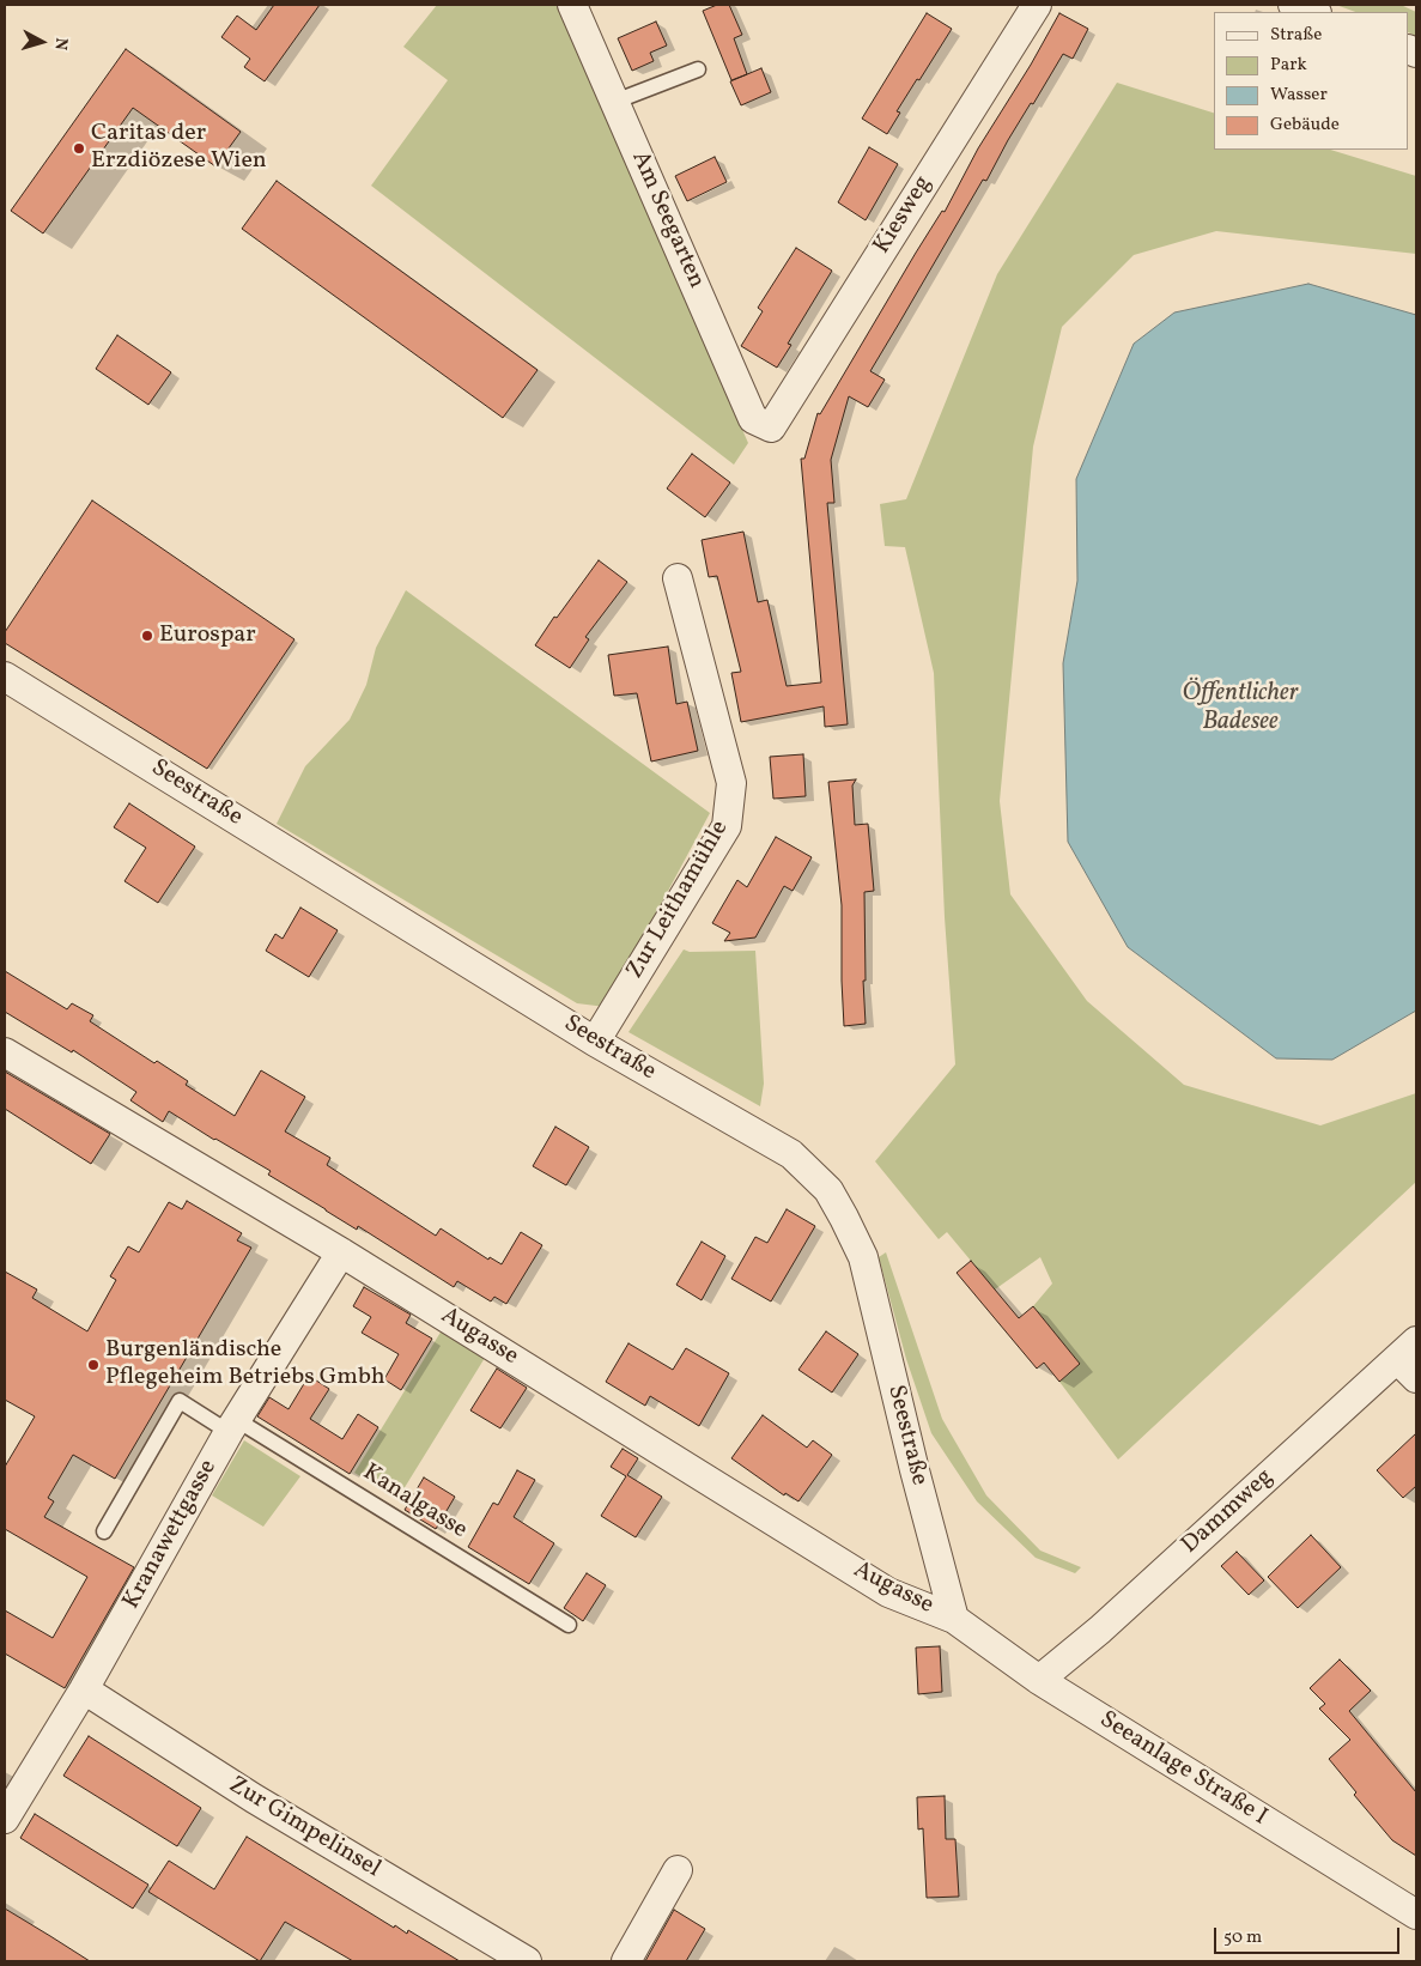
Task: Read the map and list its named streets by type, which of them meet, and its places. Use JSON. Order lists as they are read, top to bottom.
{
  "streets": {
    "street": [
      "Kiesweg",
      "Am Seegarten",
      "Seestraße",
      "Zur Leithamühle",
      "Augasse",
      "Dammweg",
      "Kranawettgasse",
      "Seeanlage Straße I",
      "Zur Gimpelinsel"
    ],
    "lane": ["Kanalgasse"]
  },
  "crossings": [
    ["Kiesweg", "Am Seegarten"],
    ["Seestraße", "Zur Leithamühle"],
    ["Seestraße", "Augasse"],
    ["Seestraße", "Seeanlage Straße I"],
    ["Augasse", "Kranawettgasse"],
    ["Augasse", "Seeanlage Straße I"],
    ["Kanalgasse", "Kranawettgasse"],
    ["Dammweg", "Seeanlage Straße I"],
    ["Kranawettgasse", "Zur Gimpelinsel"]
  ],
  "water": ["Öffentlicher Badesee"],
  "places": ["Caritas der Erzdiözese Wien", "Eurospar", "Burgenländische Pflegeheim Betriebs Gmbh"],
  "legend": [
    "Straße",
    "Park",
    "Wasser",
    "Gebäude"
  ],
  "scale_bar": "50 m",
  "north": "right"
}
